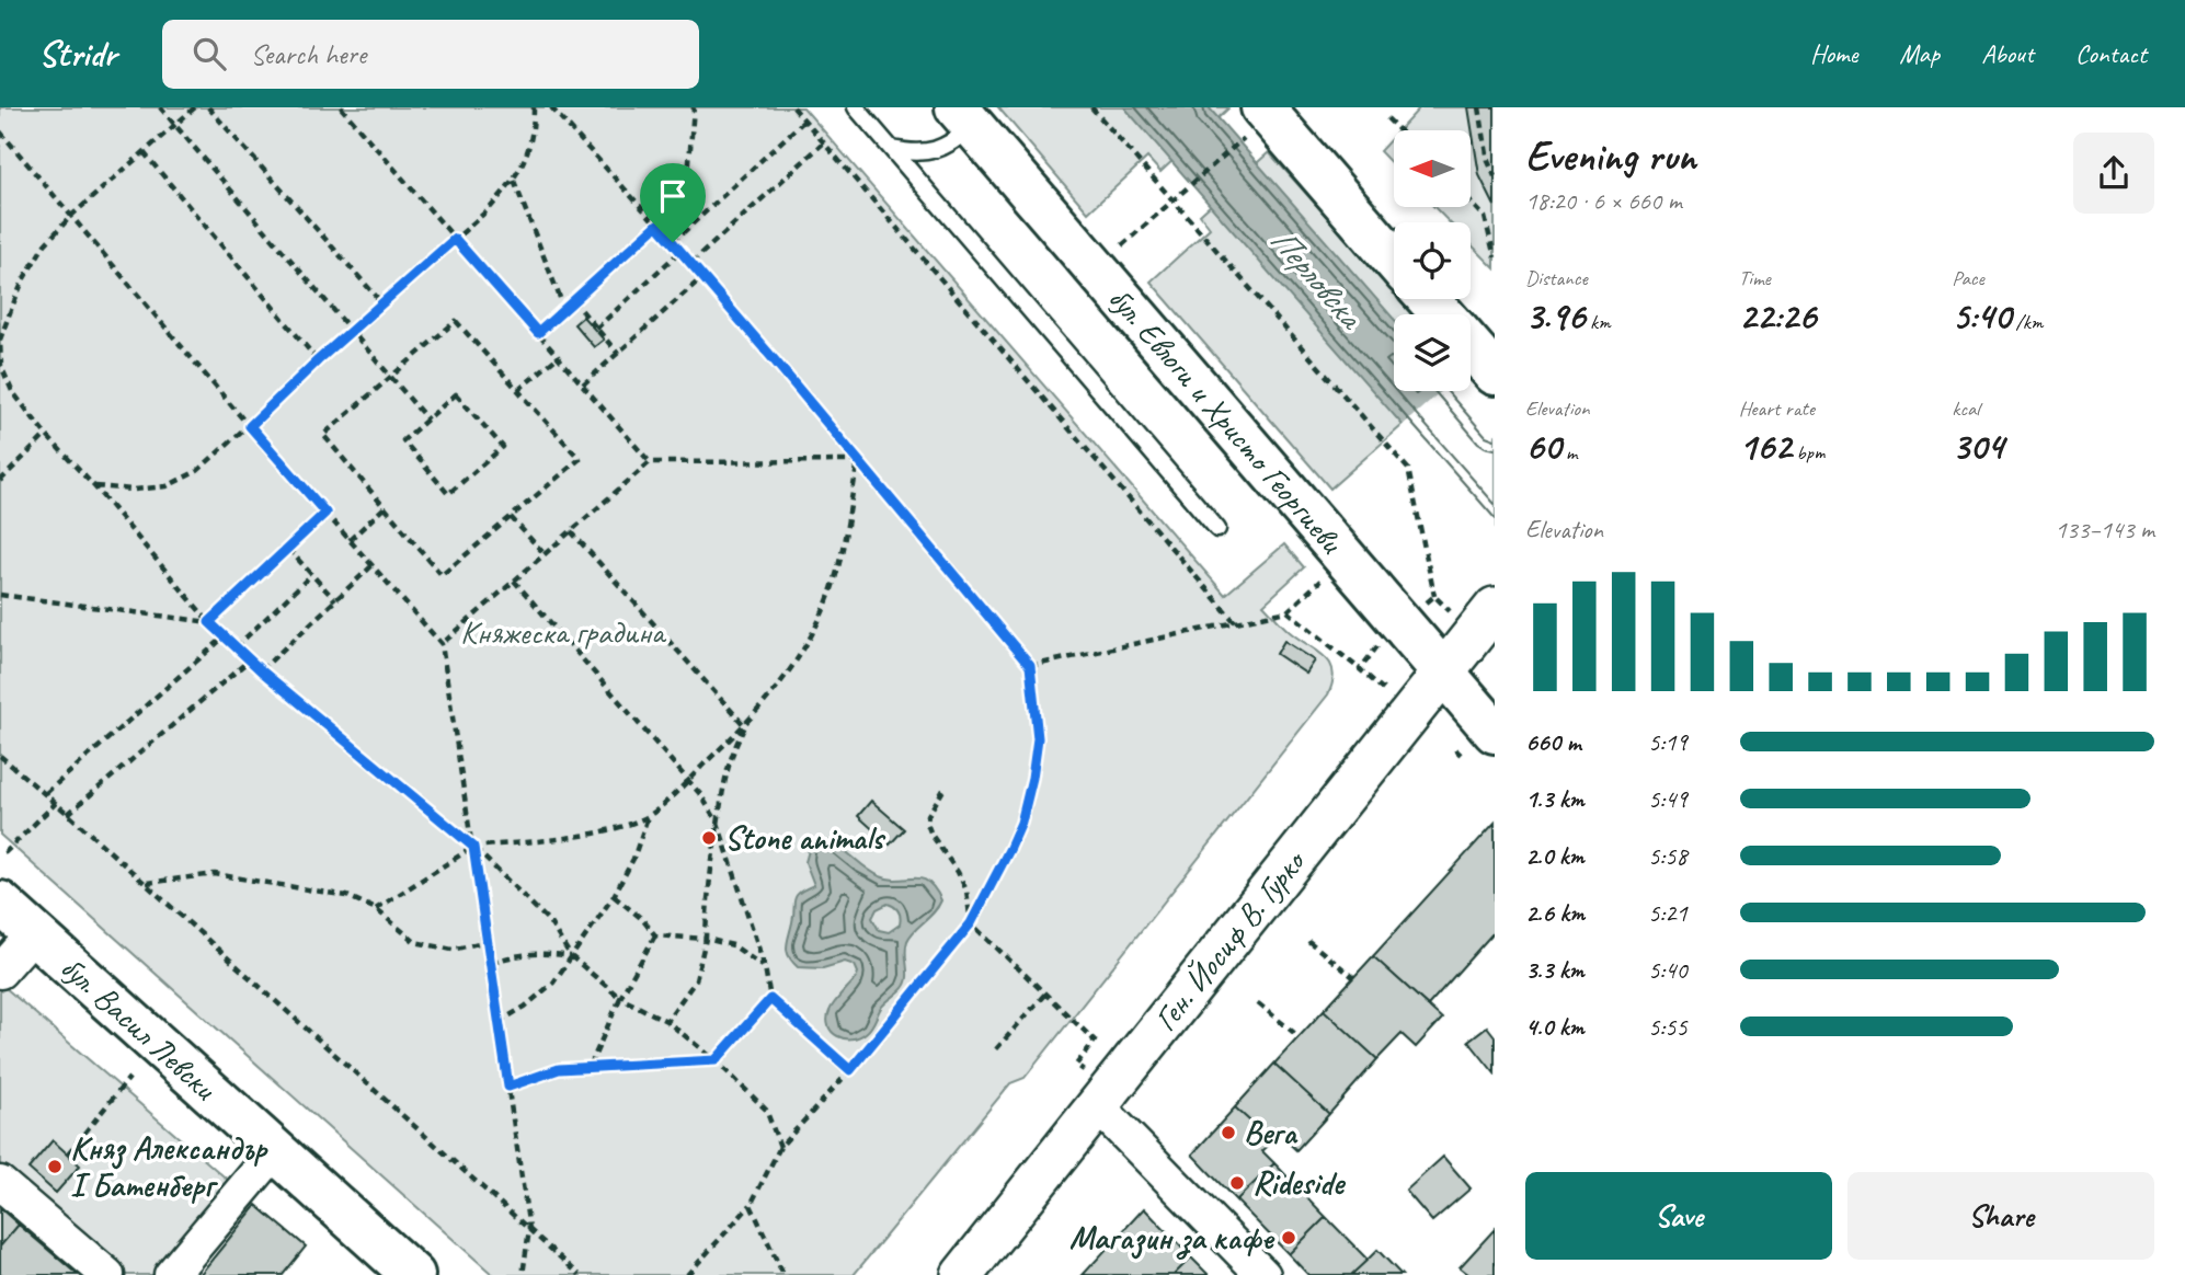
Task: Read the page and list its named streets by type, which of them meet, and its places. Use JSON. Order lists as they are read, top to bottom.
{
  "streets": {
    "main road": ["бул. Евлоги и Христо Георгиеви", "бул. Васил Левски"],
    "street": ["Ген. Йосиф В. Гурко"]
  },
  "crossings": [
    ["бул. Евлоги и Христо Георгиеви", "Ген. Йосиф В. Гурко"]
  ],
  "water": ["Перловска"],
  "parks": ["Княжеска градина"],
  "places": [
    "Stone animals",
    "Вега",
    "Княз Александър I Батенберг",
    "Rideside",
    "Магазин за кафе"
  ],
  "north": "left",
  "page": {
    "header": "Stridr",
    "search": "Search here",
    "nav": [
      "Home",
      "Map",
      "About",
      "Contact"
    ],
    "heading": ["Evening run", "18:20 · 6 × 660 m"],
    "stats": [
      ["Distance", "3.96 km"],
      ["Time", "22:26"],
      ["Pace", "5:40 /km"],
      ["Elevation", "60 m"],
      ["Heart rate", "162 bpm"],
      ["kcal", "304"]
    ],
    "chart": ["Elevation", "133–143 m"],
    "list": [
      {
        "name": "660 m",
        "note": "5:19"
      },
      {
        "name": "1.3 km",
        "note": "5:49"
      },
      {
        "name": "2.0 km",
        "note": "5:58"
      },
      {
        "name": "2.6 km",
        "note": "5:21"
      },
      {
        "name": "3.3 km",
        "note": "5:40"
      },
      {
        "name": "4.0 km",
        "note": "5:55"
      }
    ],
    "buttons": ["Save", "Share"]
  }
}
